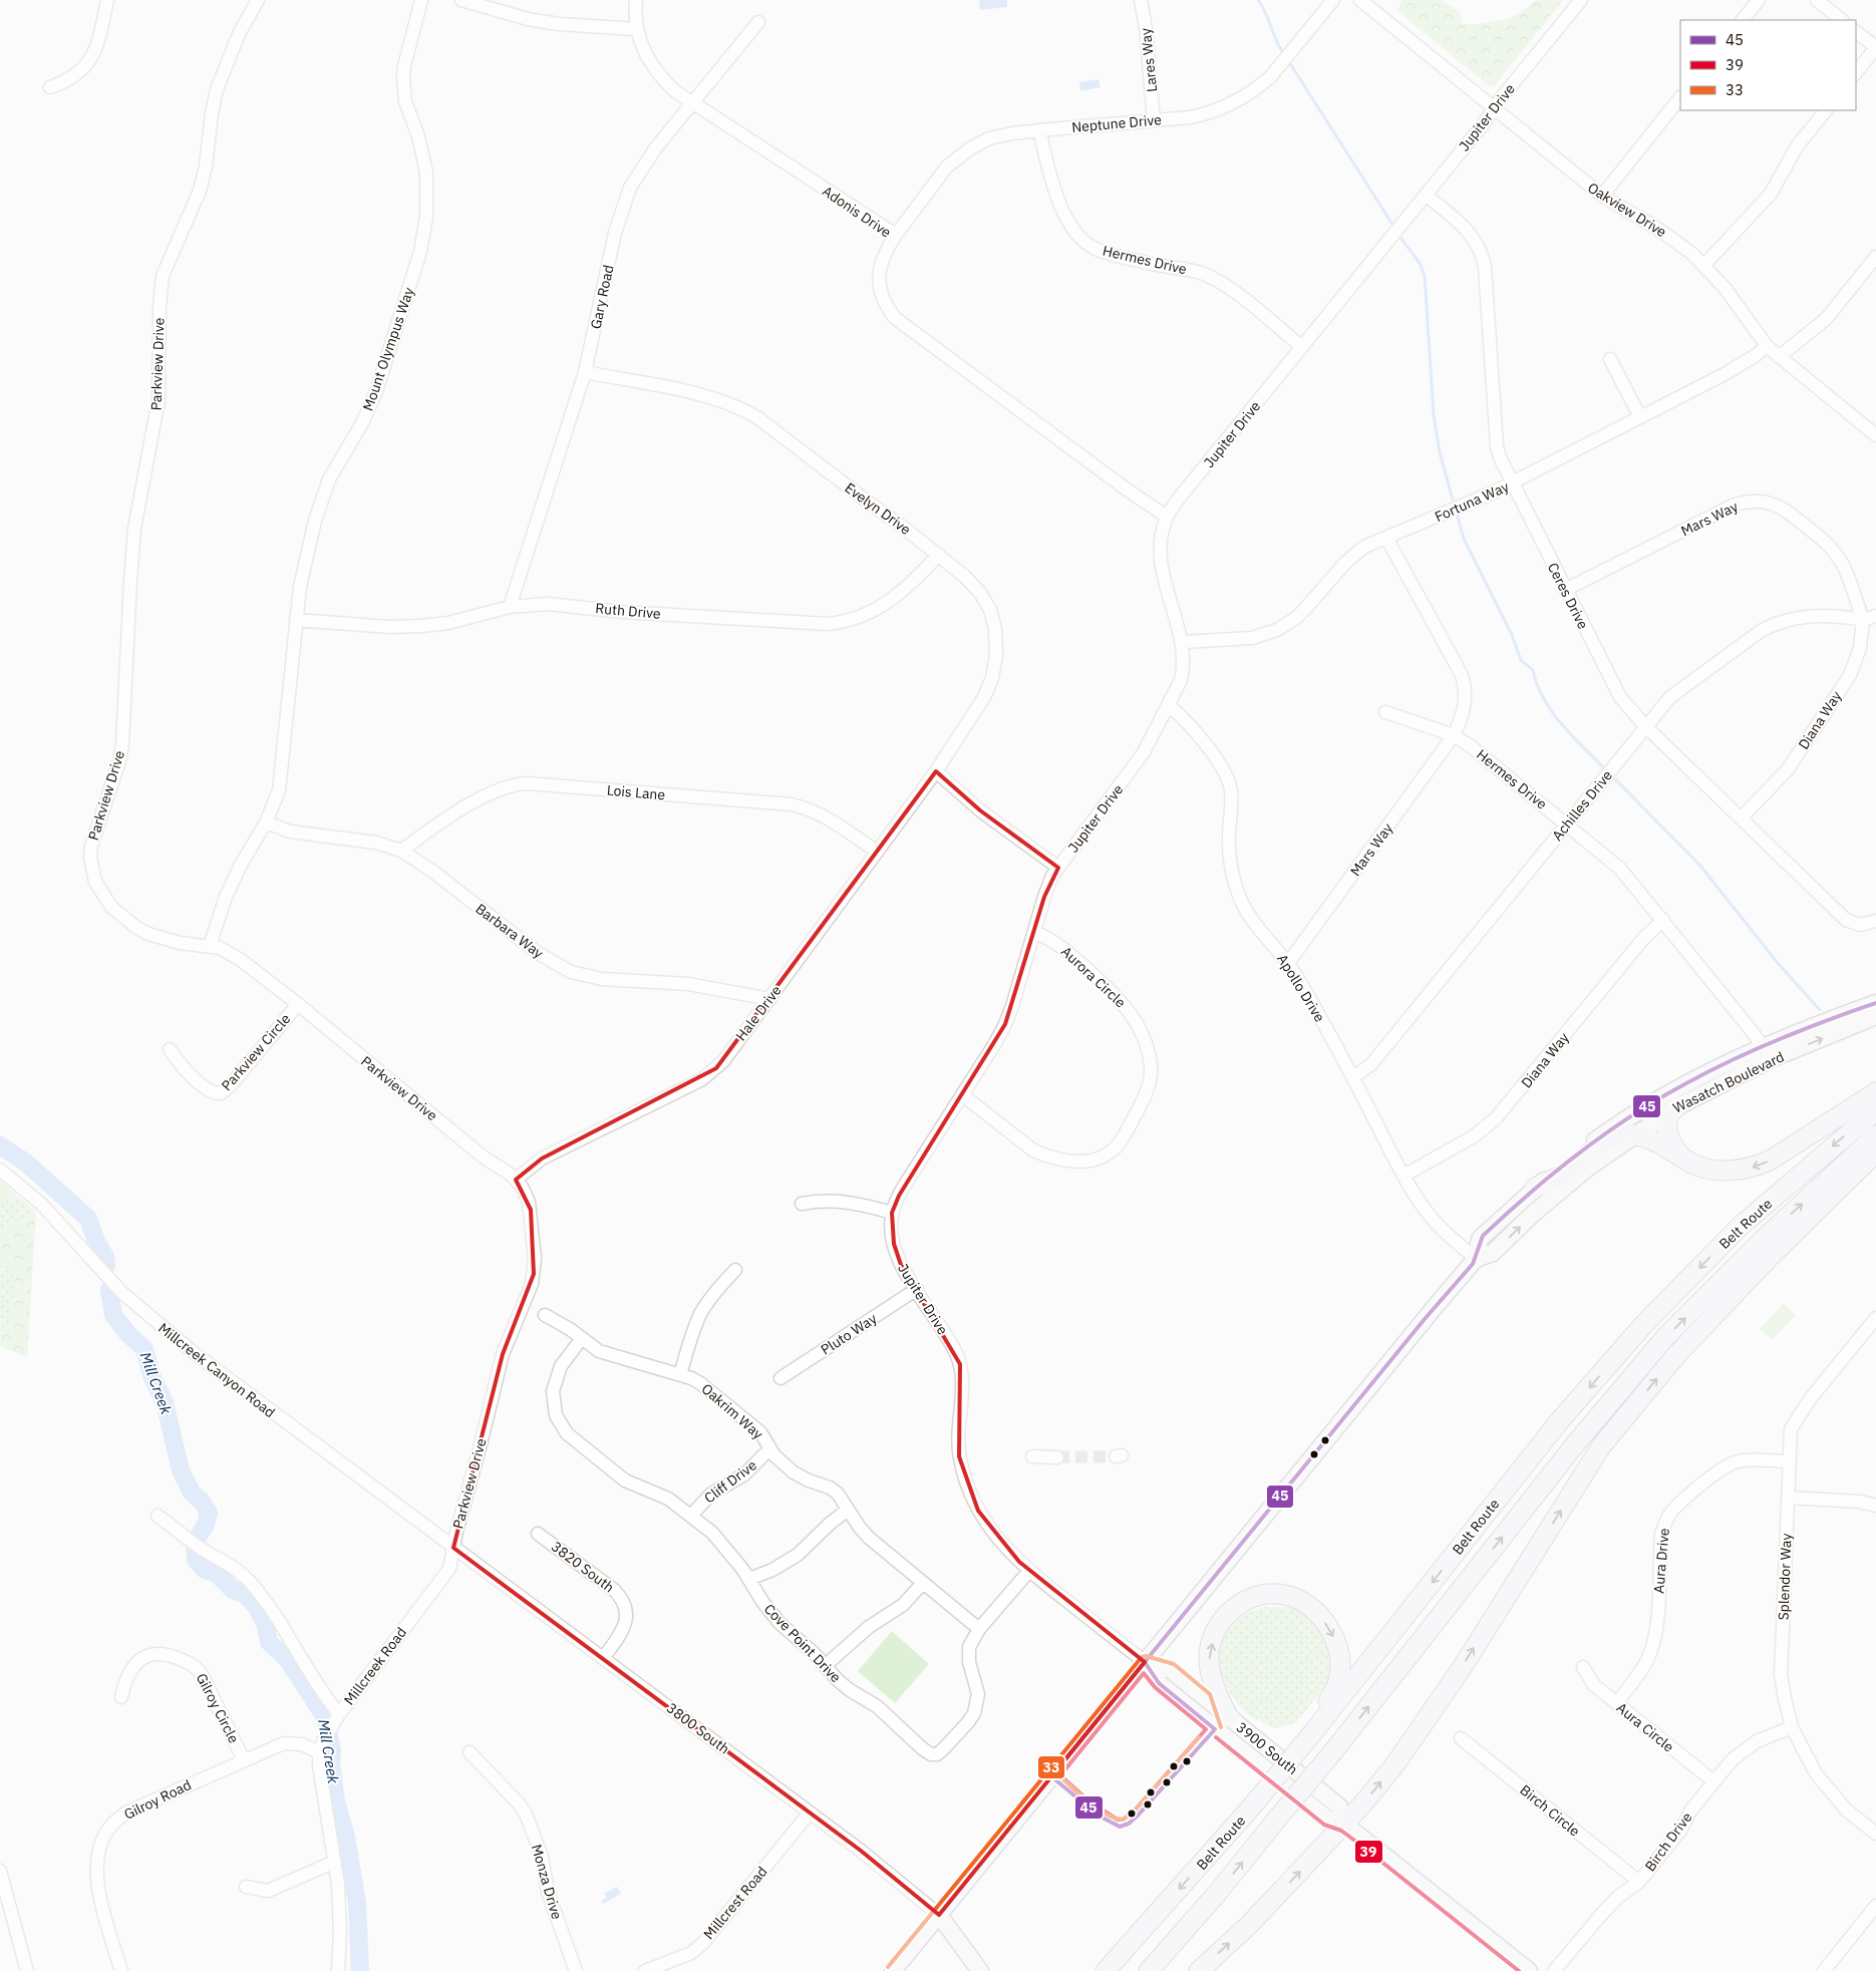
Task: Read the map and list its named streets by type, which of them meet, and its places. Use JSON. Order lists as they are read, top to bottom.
{
  "streets": {
    "highway": ["Belt Route"],
    "main road": ["Wasatch Boulevard", "3900 South"],
    "street": [
      "Lares Way",
      "Jupiter Drive",
      "Neptune Drive",
      "Oakview Drive",
      "Adonis Drive",
      "Hermes Drive",
      "Gary Road",
      "Mount Olympus Way",
      "Parkview Drive",
      "Fortuna Way",
      "Evelyn Drive",
      "Mars Way",
      "Ceres Drive",
      "Ruth Drive",
      "Diana Way",
      "Lois Lane",
      "Achilles Drive",
      "Barbara Way",
      "Aurora Circle",
      "Apollo Drive",
      "Hale Drive",
      "Parkview Circle",
      "Pluto Way",
      "Millcreek Canyon Road",
      "Oakrim Way",
      "Cliff Drive",
      "Aura Drive",
      "3820 South",
      "Splendor Way",
      "Cove Point Drive",
      "Millcreek Road",
      "Gilroy Circle",
      "Aura Circle",
      "3800 South",
      "Gilroy Road",
      "Birch Circle",
      "Birch Drive",
      "Monza Drive",
      "Millcrest Road"
    ]
  },
  "crossings": [
    ["Lares Way", "Neptune Drive"],
    ["Jupiter Drive", "Oakview Drive"],
    ["Jupiter Drive", "Adonis Drive"],
    ["Jupiter Drive", "Hermes Drive"],
    ["Jupiter Drive", "Fortuna Way"],
    ["Jupiter Drive", "Ceres Drive"],
    ["Jupiter Drive", "Aurora Circle"],
    ["Jupiter Drive", "Apollo Drive"],
    ["Jupiter Drive", "Wasatch Boulevard"],
    ["Jupiter Drive", "Pluto Way"],
    ["Jupiter Drive", "Cove Point Drive"],
    ["Jupiter Drive", "3900 South"],
    ["Neptune Drive", "Adonis Drive"],
    ["Neptune Drive", "Hermes Drive"],
    ["Oakview Drive", "Fortuna Way"],
    ["Adonis Drive", "Gary Road"],
    ["Hermes Drive", "Mars Way"],
    ["Hermes Drive", "Diana Way"],
    ["Hermes Drive", "Achilles Drive"],
    ["Hermes Drive", "Wasatch Boulevard"],
    ["Gary Road", "Evelyn Drive"],
    ["Gary Road", "Ruth Drive"],
    ["Mount Olympus Way", "Parkview Drive"],
    ["Mount Olympus Way", "Ruth Drive"],
    ["Mount Olympus Way", "Barbara Way"],
    ["Parkview Drive", "Hale Drive"],
    ["Parkview Drive", "Parkview Circle"],
    ["Parkview Drive", "Millcreek Canyon Road"],
    ["Parkview Drive", "Millcreek Road"],
    ["Parkview Drive", "3800 South"],
    ["Fortuna Way", "Ceres Drive"],
    ["Evelyn Drive", "Ruth Drive"],
    ["Evelyn Drive", "Hale Drive"],
    ["Mars Way", "Ceres Drive"],
    ["Mars Way", "Diana Way"],
    ["Mars Way", "Achilles Drive"],
    ["Mars Way", "Apollo Drive"],
    ["Ceres Drive", "Diana Way"],
    ["Ceres Drive", "Achilles Drive"],
    ["Diana Way", "Achilles Drive"],
    ["Diana Way", "Apollo Drive"],
    ["Lois Lane", "Barbara Way"],
    ["Lois Lane", "Hale Drive"],
    ["Achilles Drive", "Apollo Drive"],
    ["Barbara Way", "Hale Drive"],
    ["Apollo Drive", "Wasatch Boulevard"],
    ["Wasatch Boulevard", "3800 South"],
    ["Wasatch Boulevard", "3900 South"],
    ["Millcreek Canyon Road", "Millcreek Road"],
    ["Millcreek Canyon Road", "3800 South"],
    ["Oakrim Way", "Cliff Drive"],
    ["Oakrim Way", "Cove Point Drive"],
    ["Cliff Drive", "Cove Point Drive"],
    ["Aura Drive", "Splendor Way"],
    ["Aura Drive", "Aura Circle"],
    ["3820 South", "3800 South"],
    ["Splendor Way", "Birch Drive"],
    ["Millcreek Road", "3800 South"],
    ["Millcreek Road", "Gilroy Road"],
    ["Gilroy Circle", "Gilroy Road"],
    ["Aura Circle", "Birch Drive"],
    ["3800 South", "Millcrest Road"],
    ["Birch Circle", "Birch Drive"]
  ],
  "water": ["Mill Creek"],
  "lines": ["transit line 45", "transit line 33", "transit line 39"],
  "legend": ["45", "39", "33"]
}
